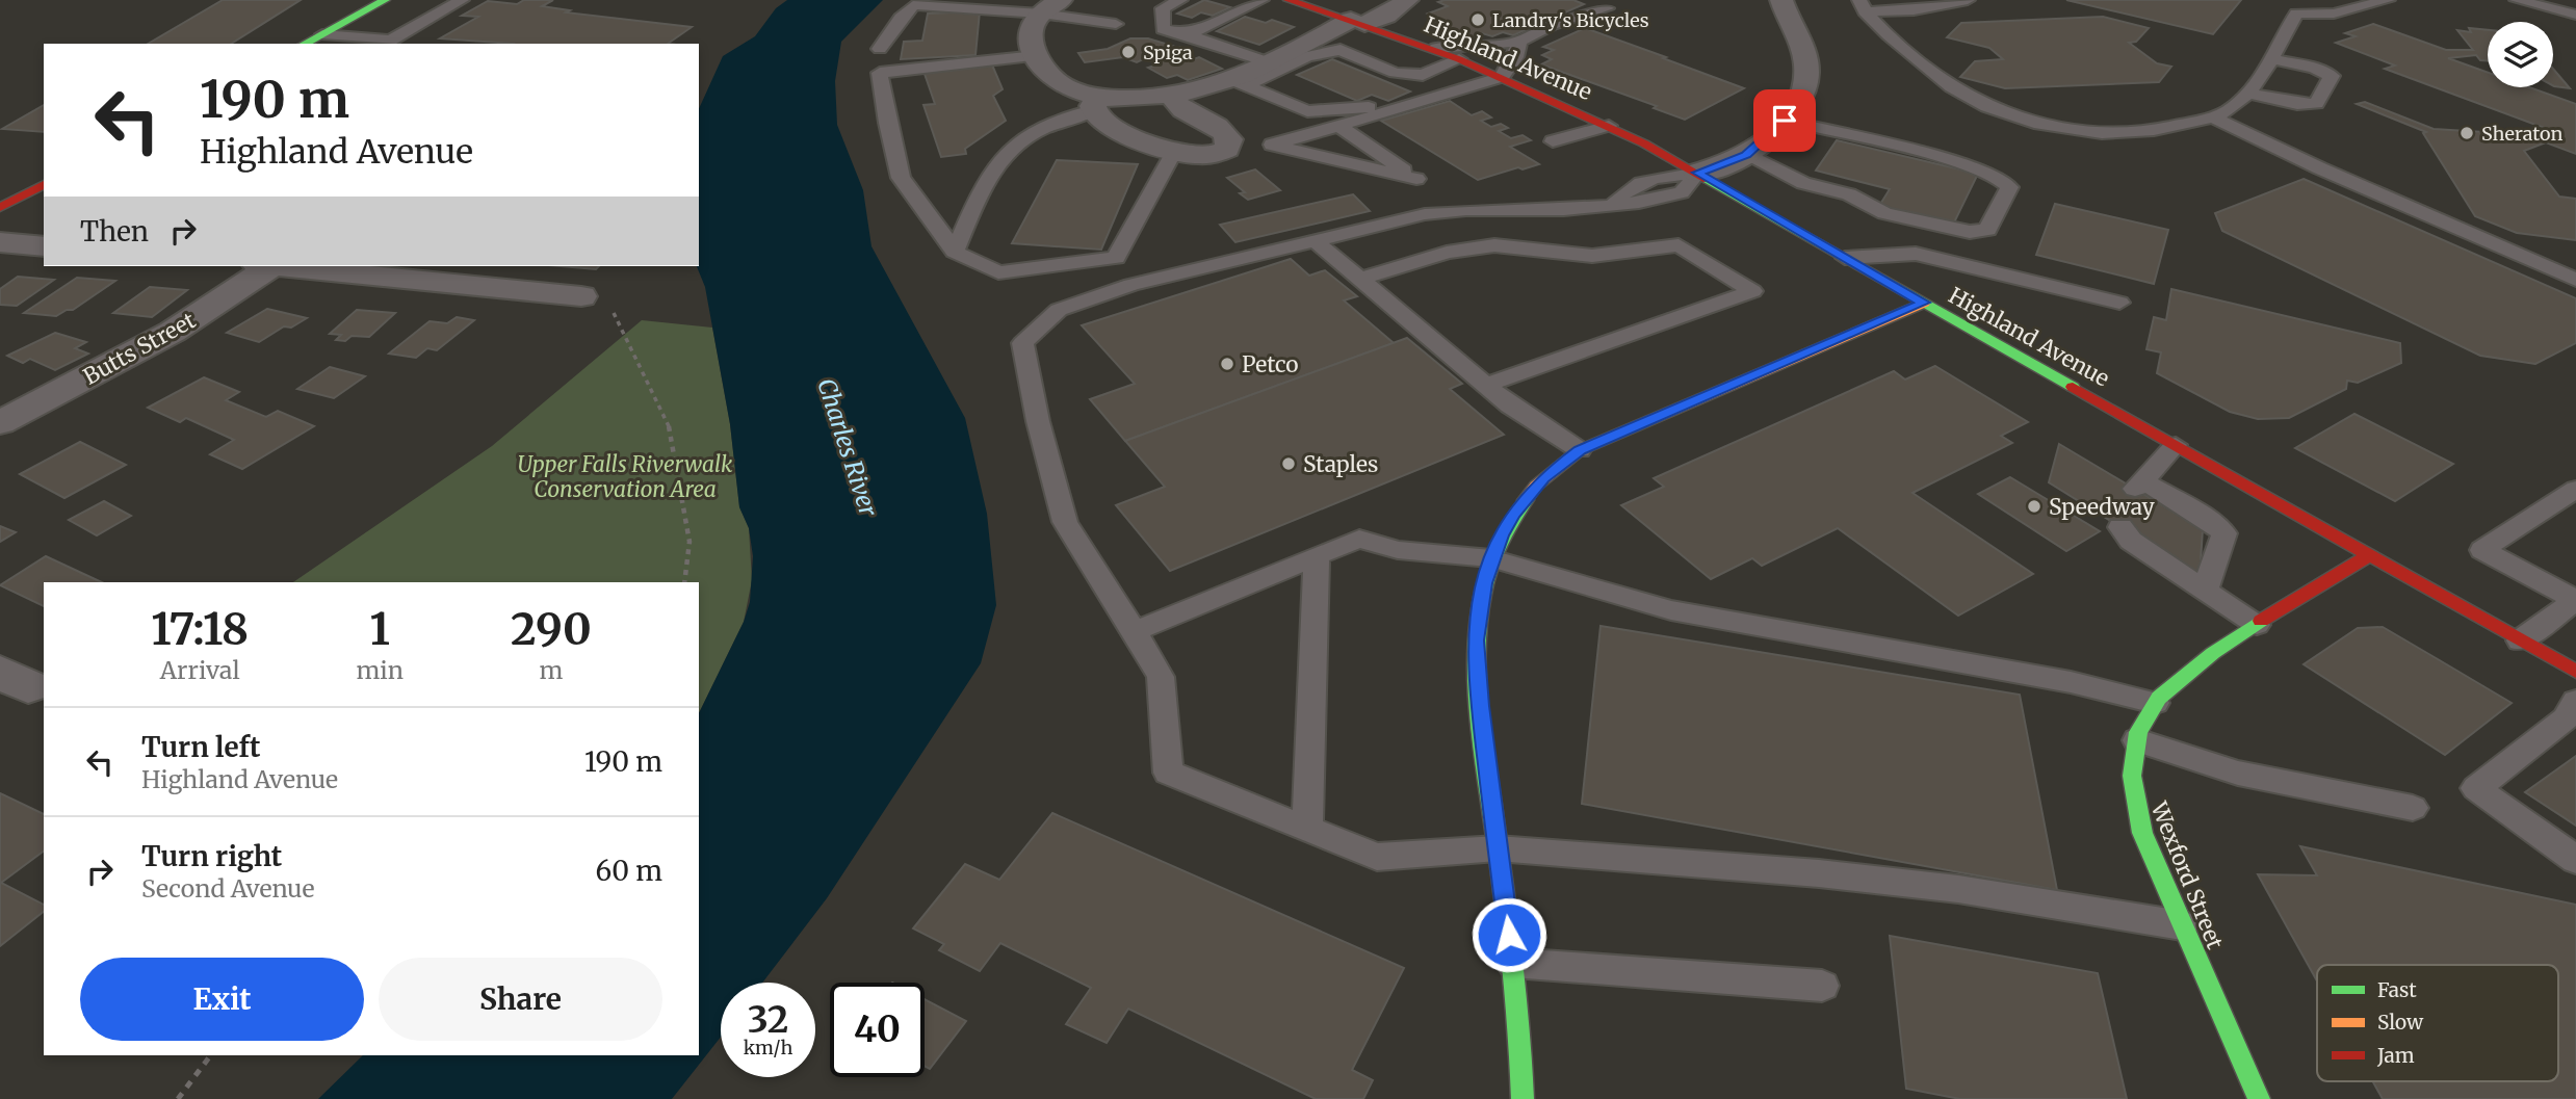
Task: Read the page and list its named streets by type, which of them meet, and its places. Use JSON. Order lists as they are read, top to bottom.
{
  "streets": {
    "street": ["Highland Avenue", "Butts Street", "Wexford Street"]
  },
  "crossings": [
    ["Highland Avenue", "Wexford Street"]
  ],
  "water": ["Charles River"],
  "parks": ["Upper Falls Riverwalk Conservation Area"],
  "places": [
    "Landry's Bicycles",
    "Spiga",
    "Sheraton",
    "Petco",
    "Staples",
    "Speedway"
  ],
  "legend": ["Fast", "Slow", "Jam"],
  "page": {
    "turn": ["190 m", "Highland Avenue"],
    "then": "Then",
    "eta": [
      "17:18",
      "Arrival",
      "1",
      "min",
      "290",
      "m"
    ],
    "list": [
      {
        "name": "Turn left",
        "note": "Highland Avenue",
        "value": "190 m"
      },
      {
        "name": "Turn right",
        "note": "Second Avenue",
        "value": "60 m"
      }
    ],
    "buttons": ["Exit", "Share"],
    "speed": "32 km/h",
    "limit": "40"
  }
}
